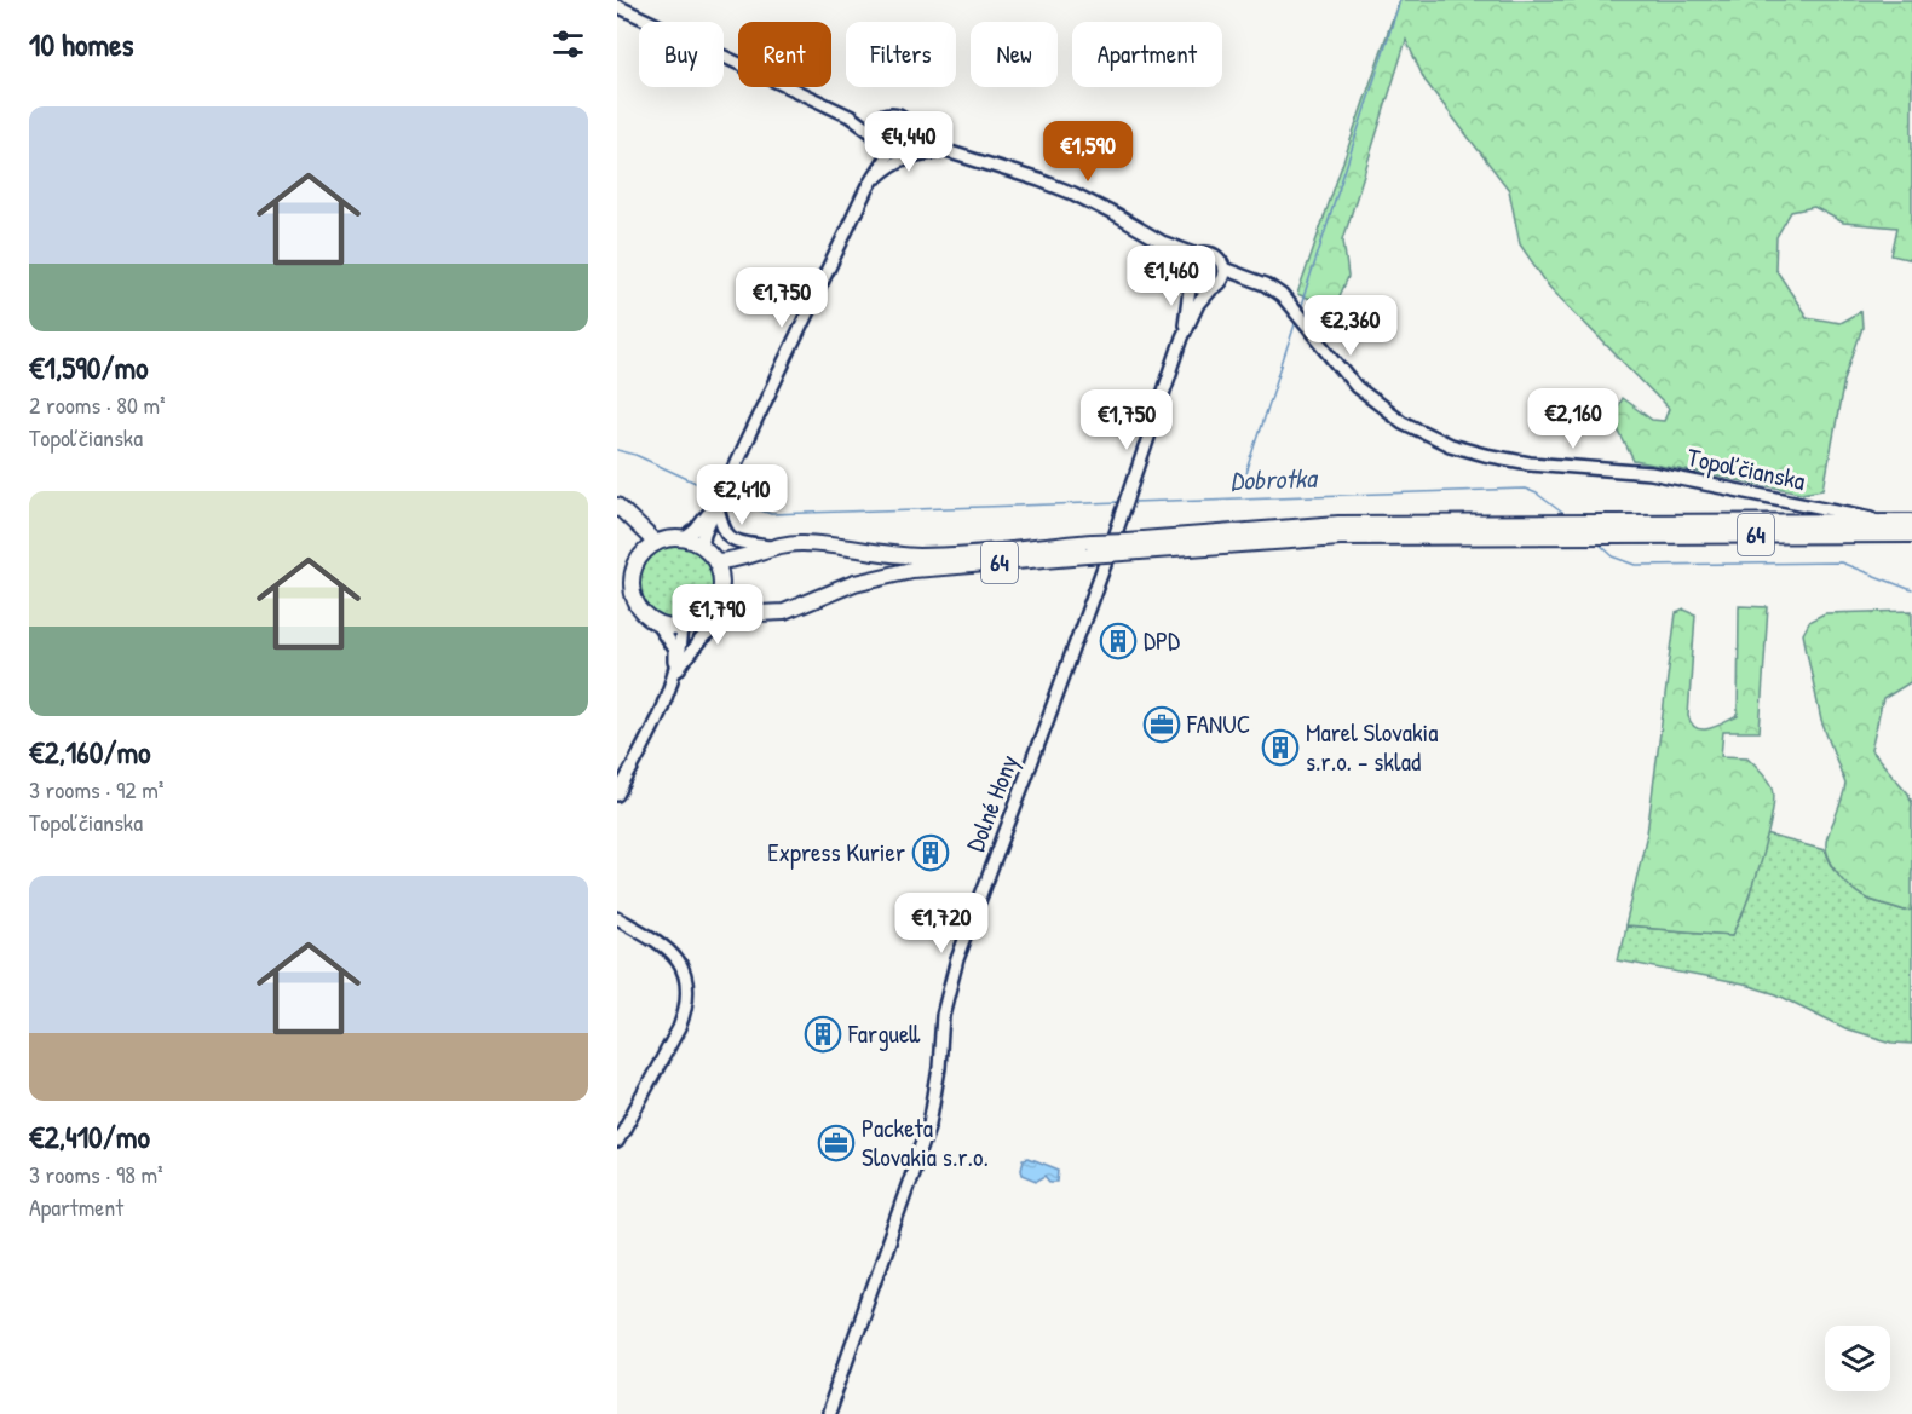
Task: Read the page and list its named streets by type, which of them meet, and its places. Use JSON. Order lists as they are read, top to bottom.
{
  "streets": {
    "main road": ["64"],
    "street": ["Topoľčianska", "Dolné Hony"]
  },
  "crossings": [
    ["Topoľčianska", "64"],
    ["Topoľčianska", "Dolné Hony"]
  ],
  "water": ["Dobrotka"],
  "places": {
    "building": [
      "DPD",
      "Marel Slovakia s.r.o. - sklad",
      "Express Kurier",
      "Farguell"
    ],
    "office": ["FANUC", "Packeta Slovakia s.r.o."]
  },
  "page": {
    "heading": "10 homes",
    "chip": [
      "Buy",
      "Rent",
      "Filters",
      "New",
      "Apartment"
    ],
    "list": [
      {
        "name": "€1,590/mo",
        "note": "2 rooms · 80 m² · Topoľčianska"
      },
      {
        "name": "€2,160/mo",
        "note": "3 rooms · 92 m² · Topoľčianska"
      },
      {
        "name": "€2,410/mo",
        "note": "3 rooms · 98 m² · Apartment"
      }
    ],
    "price": [
      "€4,440",
      "€1,590",
      "€1,460",
      "€1,750",
      "€2,360",
      "€2,160",
      "€1,750",
      "€2,410",
      "€1,790",
      "€1,720"
    ]
  }
}
